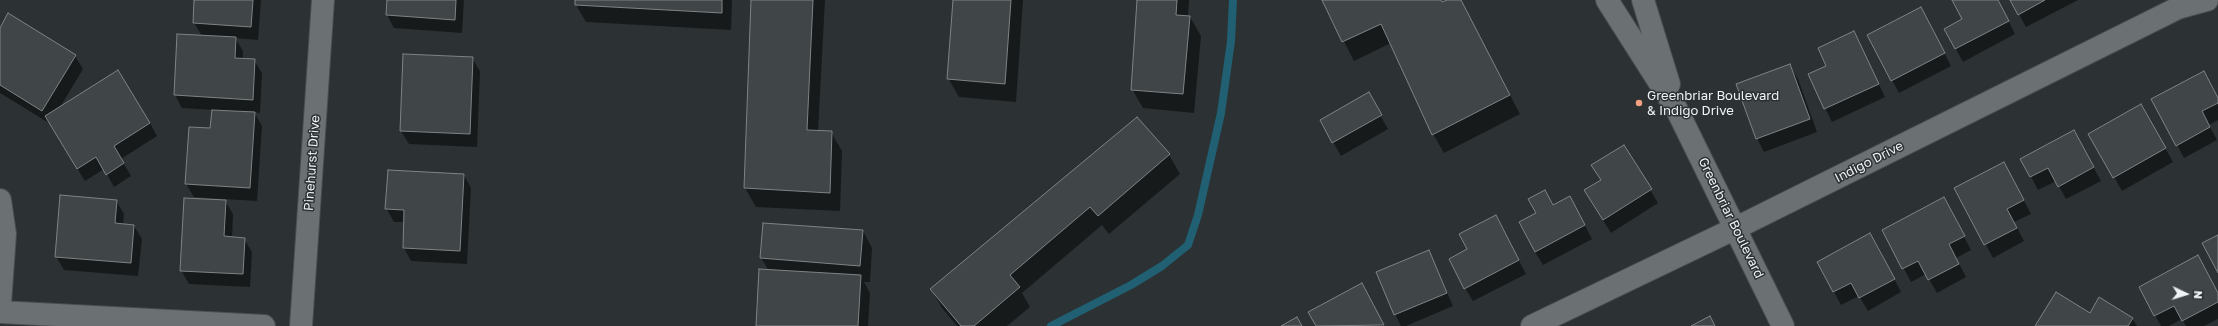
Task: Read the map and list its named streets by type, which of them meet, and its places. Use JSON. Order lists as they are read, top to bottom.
{
  "streets": {
    "street": ["Indigo Drive", "Pinehurst Drive", "Greenbriar Boulevard"]
  },
  "crossings": [
    ["Indigo Drive", "Greenbriar Boulevard"]
  ],
  "places": ["Greenbriar Boulevard & Indigo Drive"],
  "north": "right"
}
